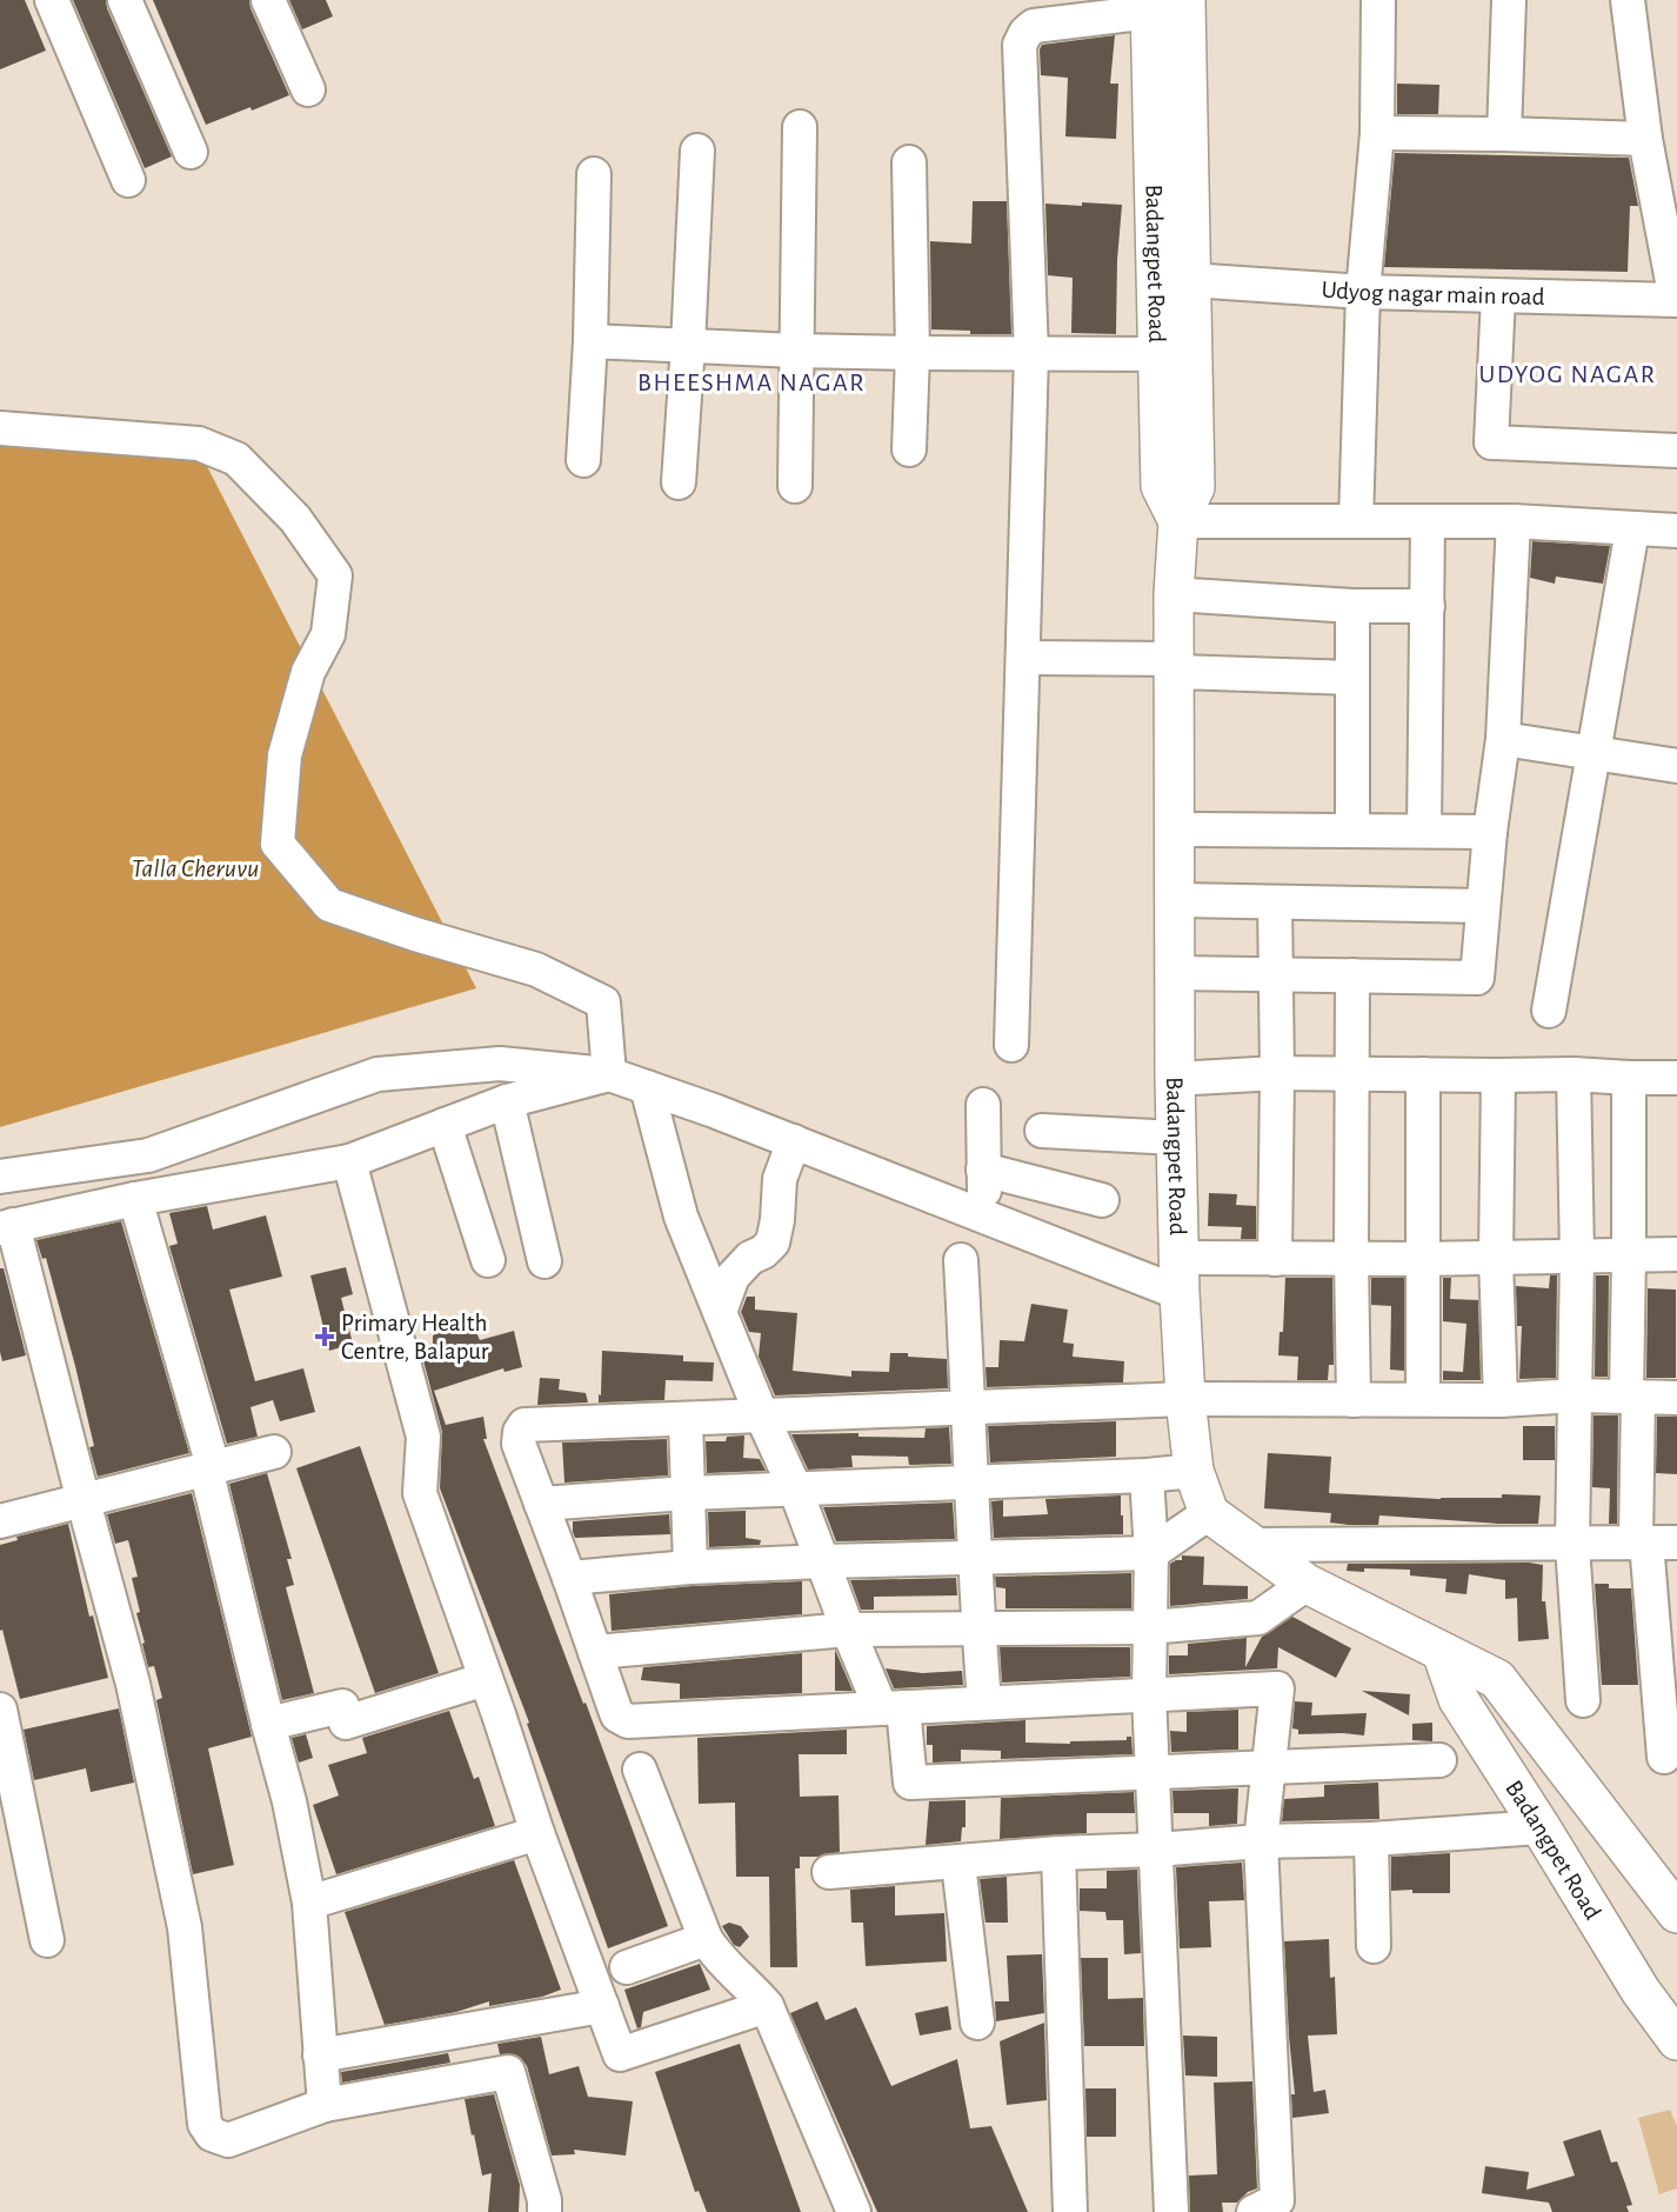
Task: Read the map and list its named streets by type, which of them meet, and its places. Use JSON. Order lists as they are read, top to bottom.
{
  "streets": {
    "main road": ["Badangpet Road"],
    "street": ["Udyog nagar main road"]
  },
  "crossings": [
    ["Badangpet Road", "Udyog nagar main road"]
  ],
  "districts": ["UDYOG NAGAR", "BHEESHMA NAGAR"],
  "water": ["Talla Cheruvu"],
  "places": {
    "health": ["Primary Health Centre, Balapur"]
  }
}
